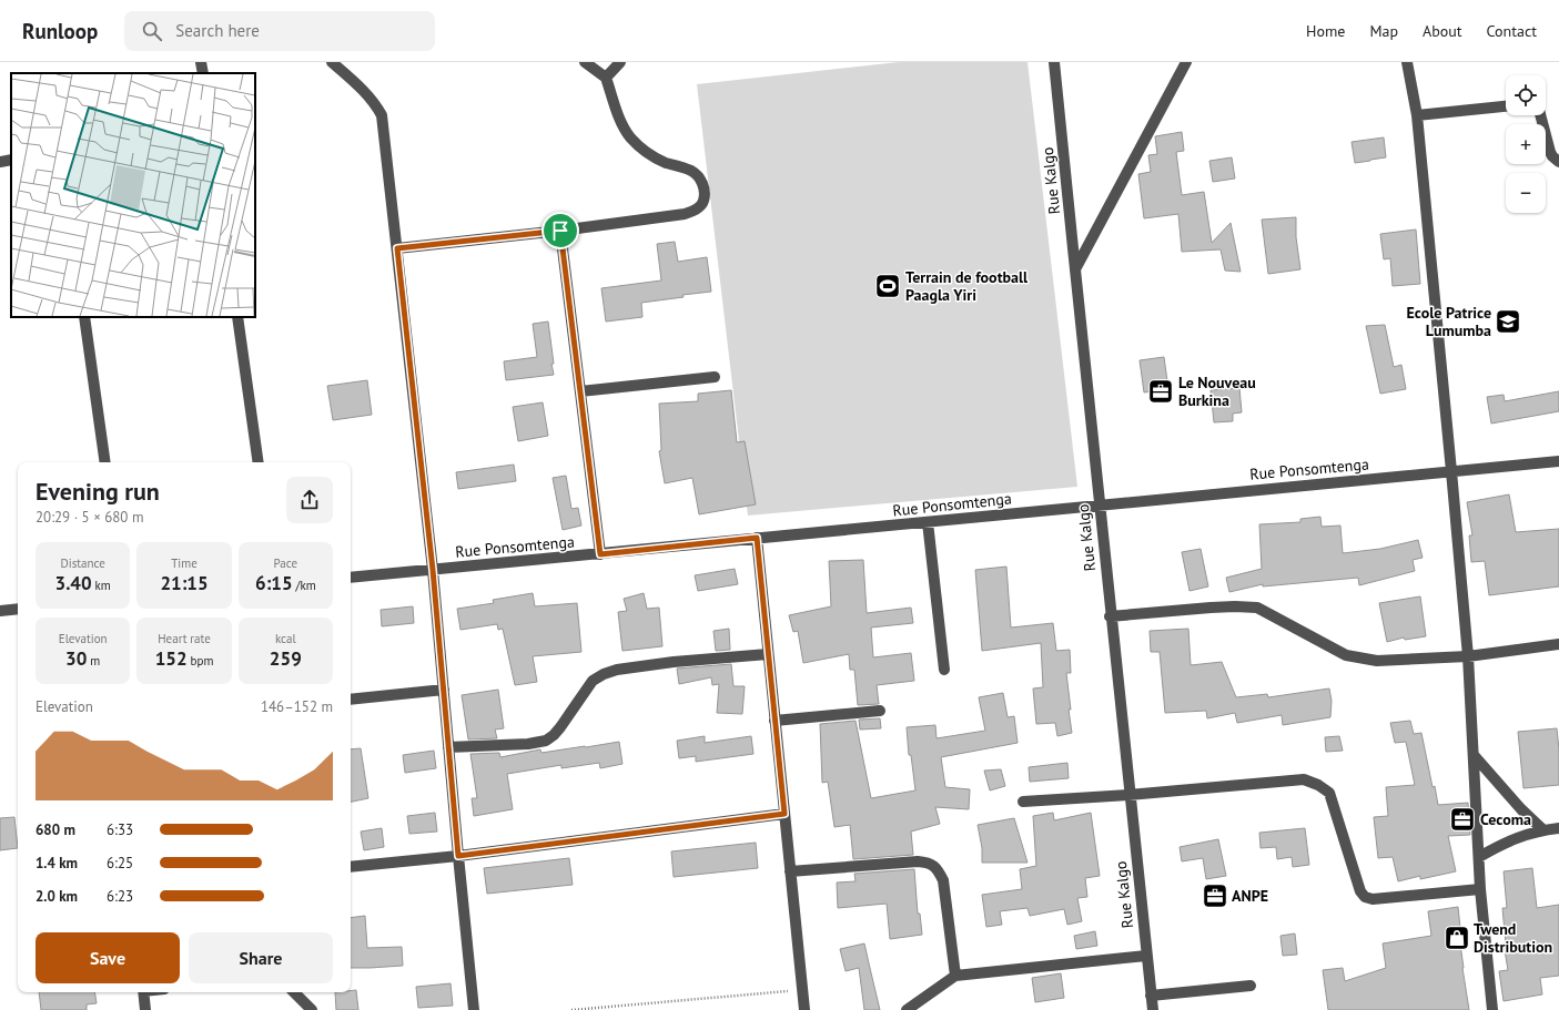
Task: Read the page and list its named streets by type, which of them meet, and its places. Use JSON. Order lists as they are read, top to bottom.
{
  "streets": {
    "street": ["Rue Kalgo", "Rue Ponsomtenga"]
  },
  "crossings": [
    ["Rue Kalgo", "Rue Ponsomtenga"]
  ],
  "places": {
    "sports": ["Terrain de football Paagla Yiri"],
    "school or university": ["Ecole Patrice Lumumba"],
    "office": ["Le Nouveau Burkina", "Cecoma", "ANPE"],
    "shop": ["Twend Distribution"]
  },
  "page": {
    "header": "Runloop",
    "search": "Search here",
    "nav": [
      "Home",
      "Map",
      "About",
      "Contact"
    ],
    "map_buttons": ["+", "−"],
    "heading": ["Evening run", "20:29 · 5 × 680 m"],
    "stats": [
      ["Distance", "3.40 km"],
      ["Time", "21:15"],
      ["Pace", "6:15 /km"],
      ["Elevation", "30 m"],
      ["Heart rate", "152 bpm"],
      ["kcal", "259"]
    ],
    "chart": ["Elevation", "146–152 m"],
    "list": [
      {
        "name": "680 m",
        "note": "6:33"
      },
      {
        "name": "1.4 km",
        "note": "6:25"
      },
      {
        "name": "2.0 km",
        "note": "6:23"
      }
    ],
    "buttons": ["Save", "Share"]
  }
}
